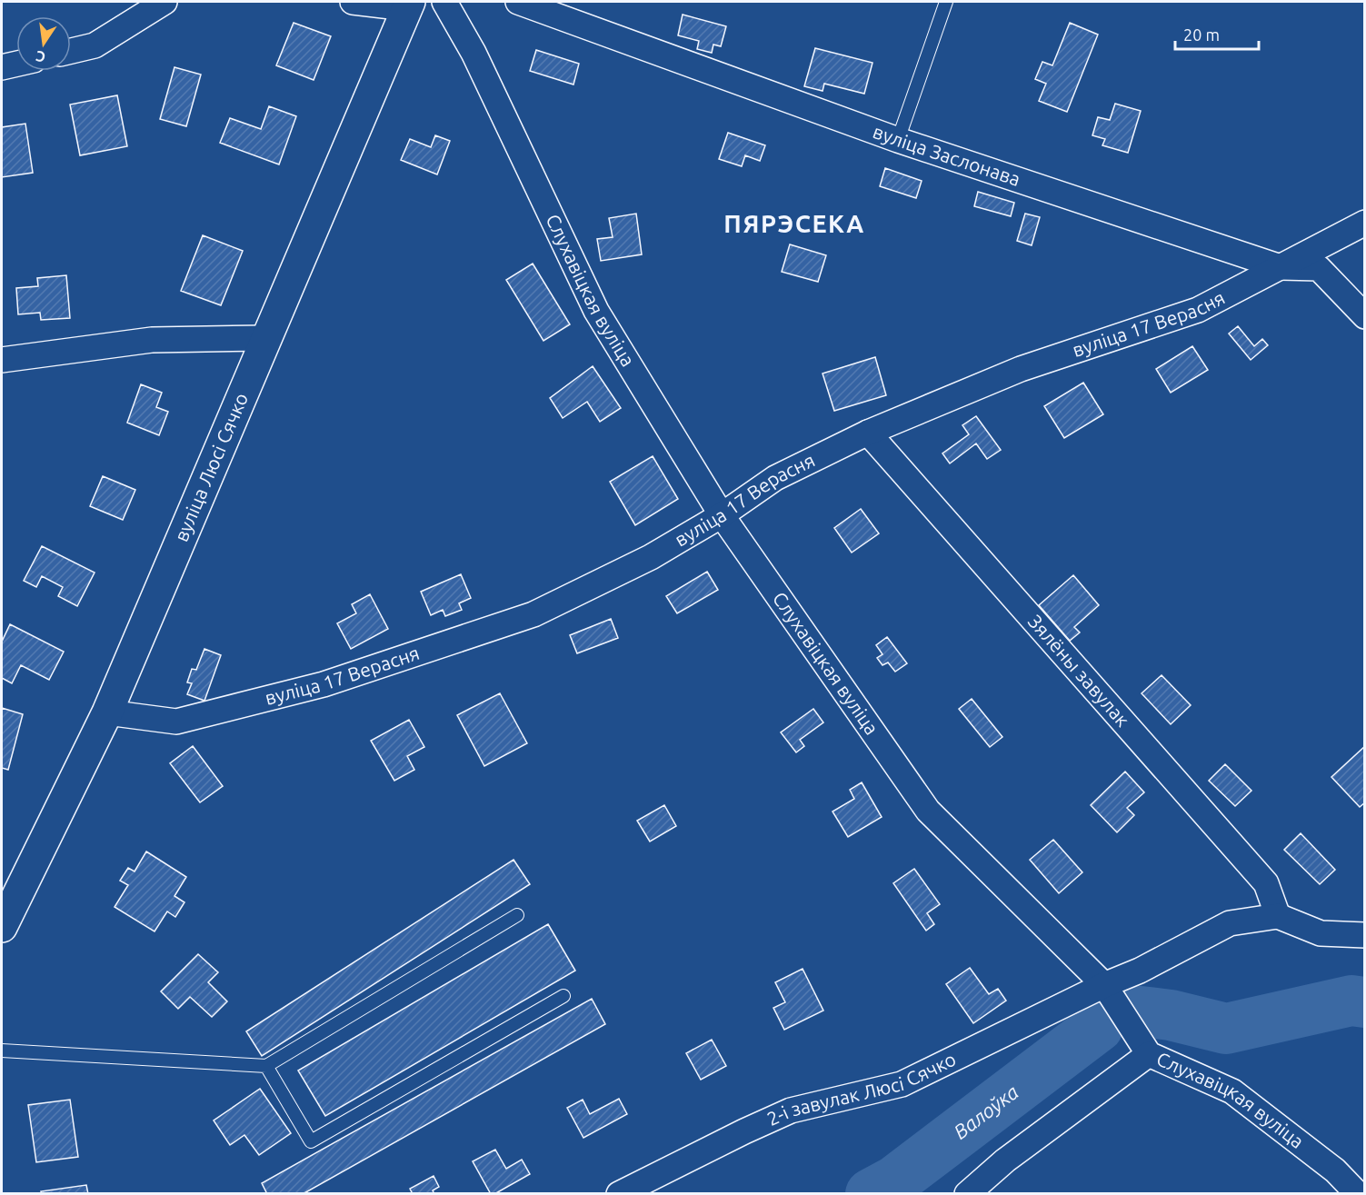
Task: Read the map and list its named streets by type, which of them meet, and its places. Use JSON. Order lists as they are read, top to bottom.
{
  "streets": {
    "main road": ["вуліца Люсі Сячко"],
    "street": [
      "вуліца Заслонава",
      "Слухавіцкая вуліца",
      "вуліца 17 Верасня",
      "Зялёны завулак",
      "2-і завулак Люсі Сячко"
    ]
  },
  "crossings": [
    ["вуліца Заслонава", "вуліца 17 Верасня"],
    ["Слухавіцкая вуліца", "вуліца 17 Верасня"],
    ["Слухавіцкая вуліца", "2-і завулак Люсі Сячко"],
    ["вуліца 17 Верасня", "вуліца Люсі Сячко"],
    ["вуліца 17 Верасня", "Зялёны завулак"],
    ["Зялёны завулак", "2-і завулак Люсі Сячко"]
  ],
  "districts": ["ПЯРЭСЕКА"],
  "water": ["Валоўка"],
  "scale_bar": "20 m",
  "north": "bottom"
}
